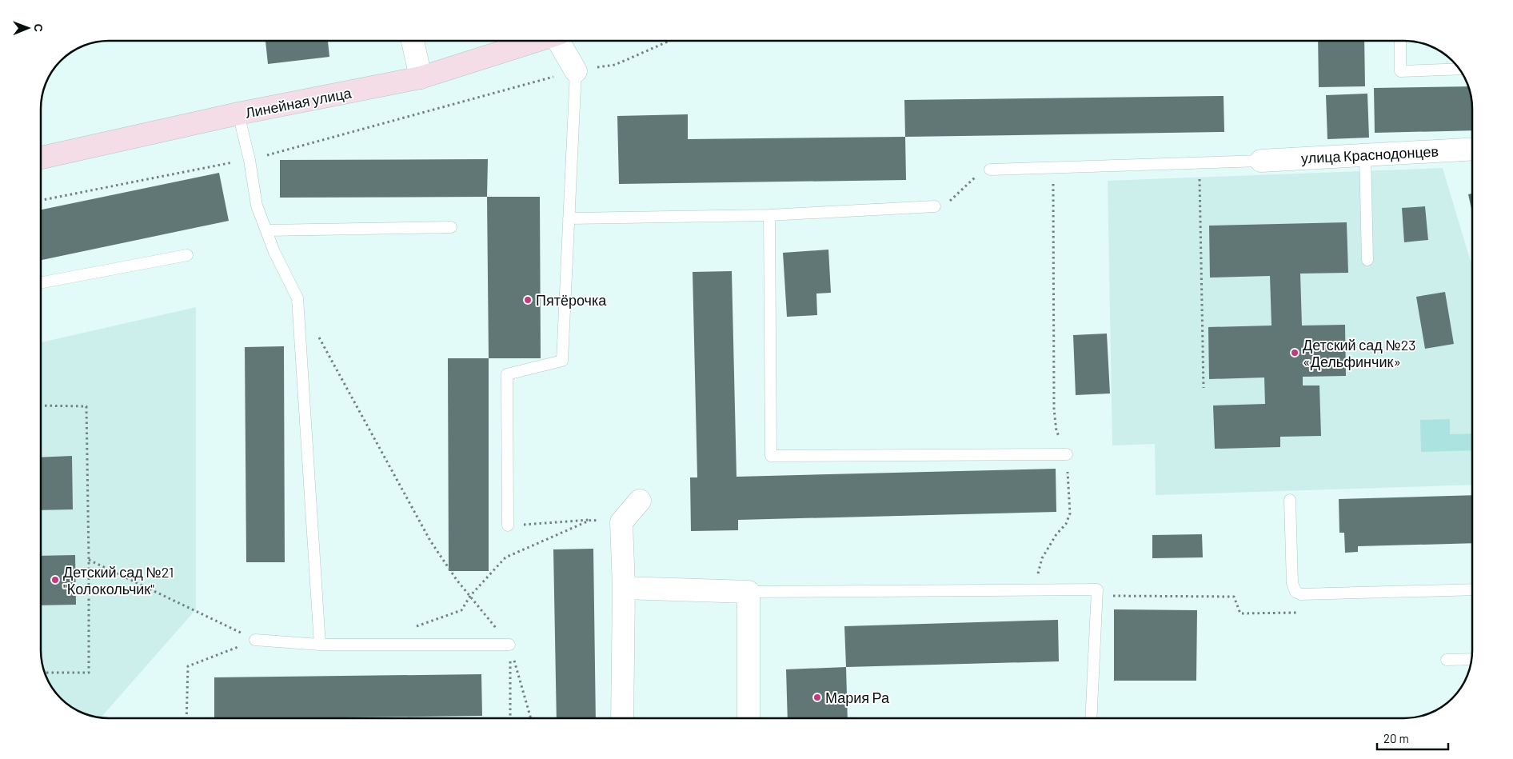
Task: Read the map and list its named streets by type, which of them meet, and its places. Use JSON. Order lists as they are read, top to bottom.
{
  "streets": {
    "main road": ["Линейная улица"],
    "street": ["улица Краснодонцев"]
  },
  "places": [
    "Пятёрочка",
    "Детский сад №23 «Дельфинчик»",
    "Детский сад №21 \"Колокольчик\"",
    "Мария Ра"
  ],
  "scale_bar": "20 m",
  "north": "right"
}
